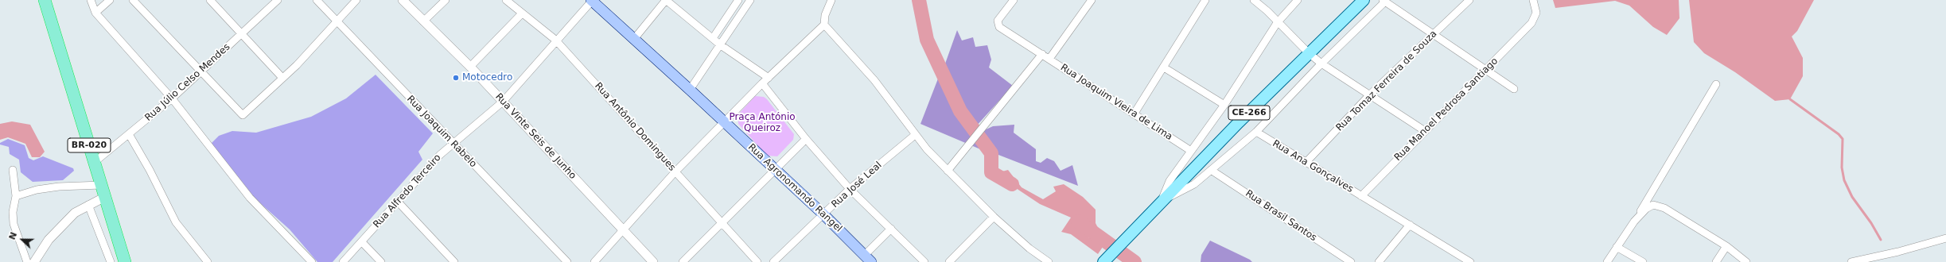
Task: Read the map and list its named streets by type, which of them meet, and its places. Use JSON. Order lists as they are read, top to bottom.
{
  "streets": {
    "highway": ["BR-020"],
    "main road": ["CE-266", "Rua Agronomando Rangel"],
    "street": [
      "Rua Tomaz Ferreira de Souza",
      "Rua Júlio Celso Mendes",
      "Rua Joaquim Vieira de Lima",
      "Rua Manoel Pedrosa Santiago",
      "Rua Antônio Domingues",
      "Rua Joaquim Rabelo",
      "Rua Vinte Seis de Junho",
      "Rua Ana Gonçalves",
      "Rua José Leal",
      "Rua Alfredo Terceiro",
      "Rua Brasil Santos"
    ]
  },
  "crossings": [
    ["Rua Tomaz Ferreira de Souza", "Rua Ana Gonçalves"],
    ["Rua Júlio Celso Mendes", "BR-020"],
    ["Rua Manoel Pedrosa Santiago", "Rua Ana Gonçalves"],
    ["Rua Antônio Domingues", "Rua Alfredo Terceiro"],
    ["Rua Joaquim Rabelo", "Rua Alfredo Terceiro"],
    ["Rua Vinte Seis de Junho", "Rua Alfredo Terceiro"],
    ["Rua José Leal", "Rua Agronomando Rangel"],
    ["Rua Agronomando Rangel", "Rua Alfredo Terceiro"]
  ],
  "parks": ["Praça António Queiroz"],
  "places": ["Motocedro"],
  "north": "left"
}
